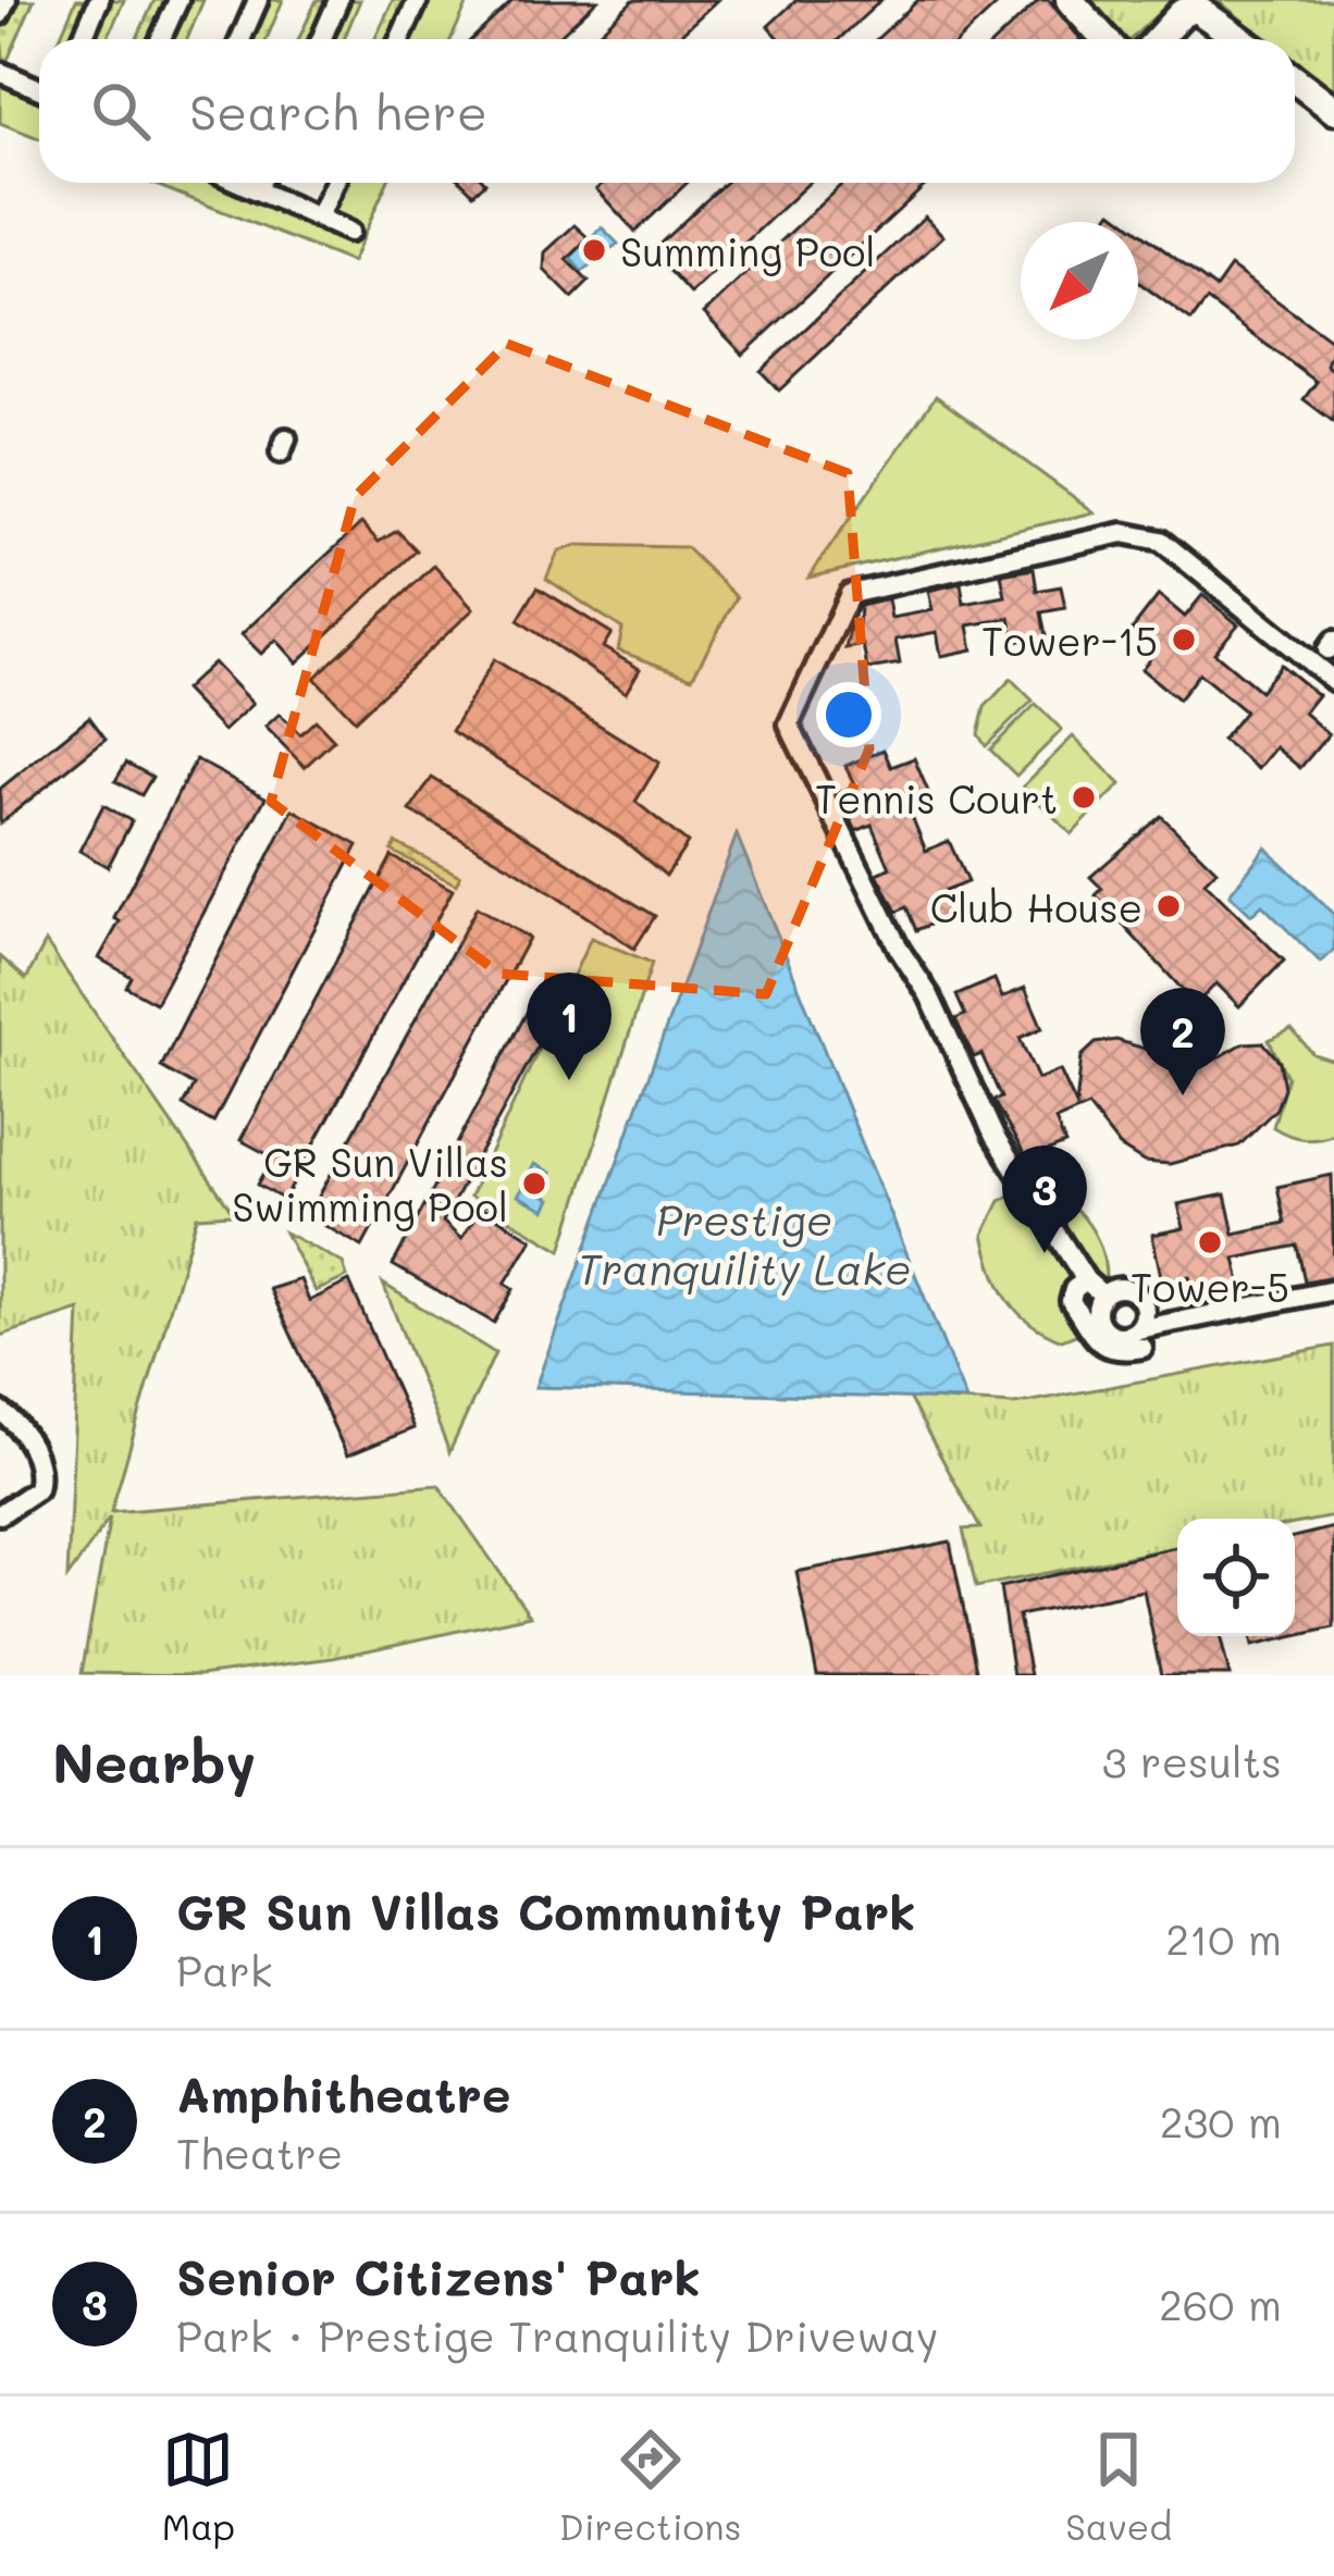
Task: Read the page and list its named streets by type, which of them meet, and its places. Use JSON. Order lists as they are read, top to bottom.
{
  "water": ["Prestige Tranquility Lake"],
  "places": [
    "Summing Pool",
    "Tower-15",
    "Tennis Court",
    "Club House",
    "GR Sun Villas Swimming Pool",
    "Tower-5"
  ],
  "north": "bottom left",
  "page": {
    "search": "Search here",
    "pins": ["1", "2", "3"],
    "heading": ["Nearby", "3 results"],
    "list": [
      {
        "mark": "1",
        "name": "GR Sun Villas Community Park",
        "note": "Park",
        "value": "210 m"
      },
      {
        "mark": "2",
        "name": "Amphitheatre",
        "note": "Theatre",
        "value": "230 m"
      },
      {
        "mark": "3",
        "name": "Senior Citizens' Park",
        "note": "Park · Prestige Tranquility Driveway",
        "value": "260 m"
      }
    ],
    "nav": ["Map", "Directions", "Saved"]
  }
}
